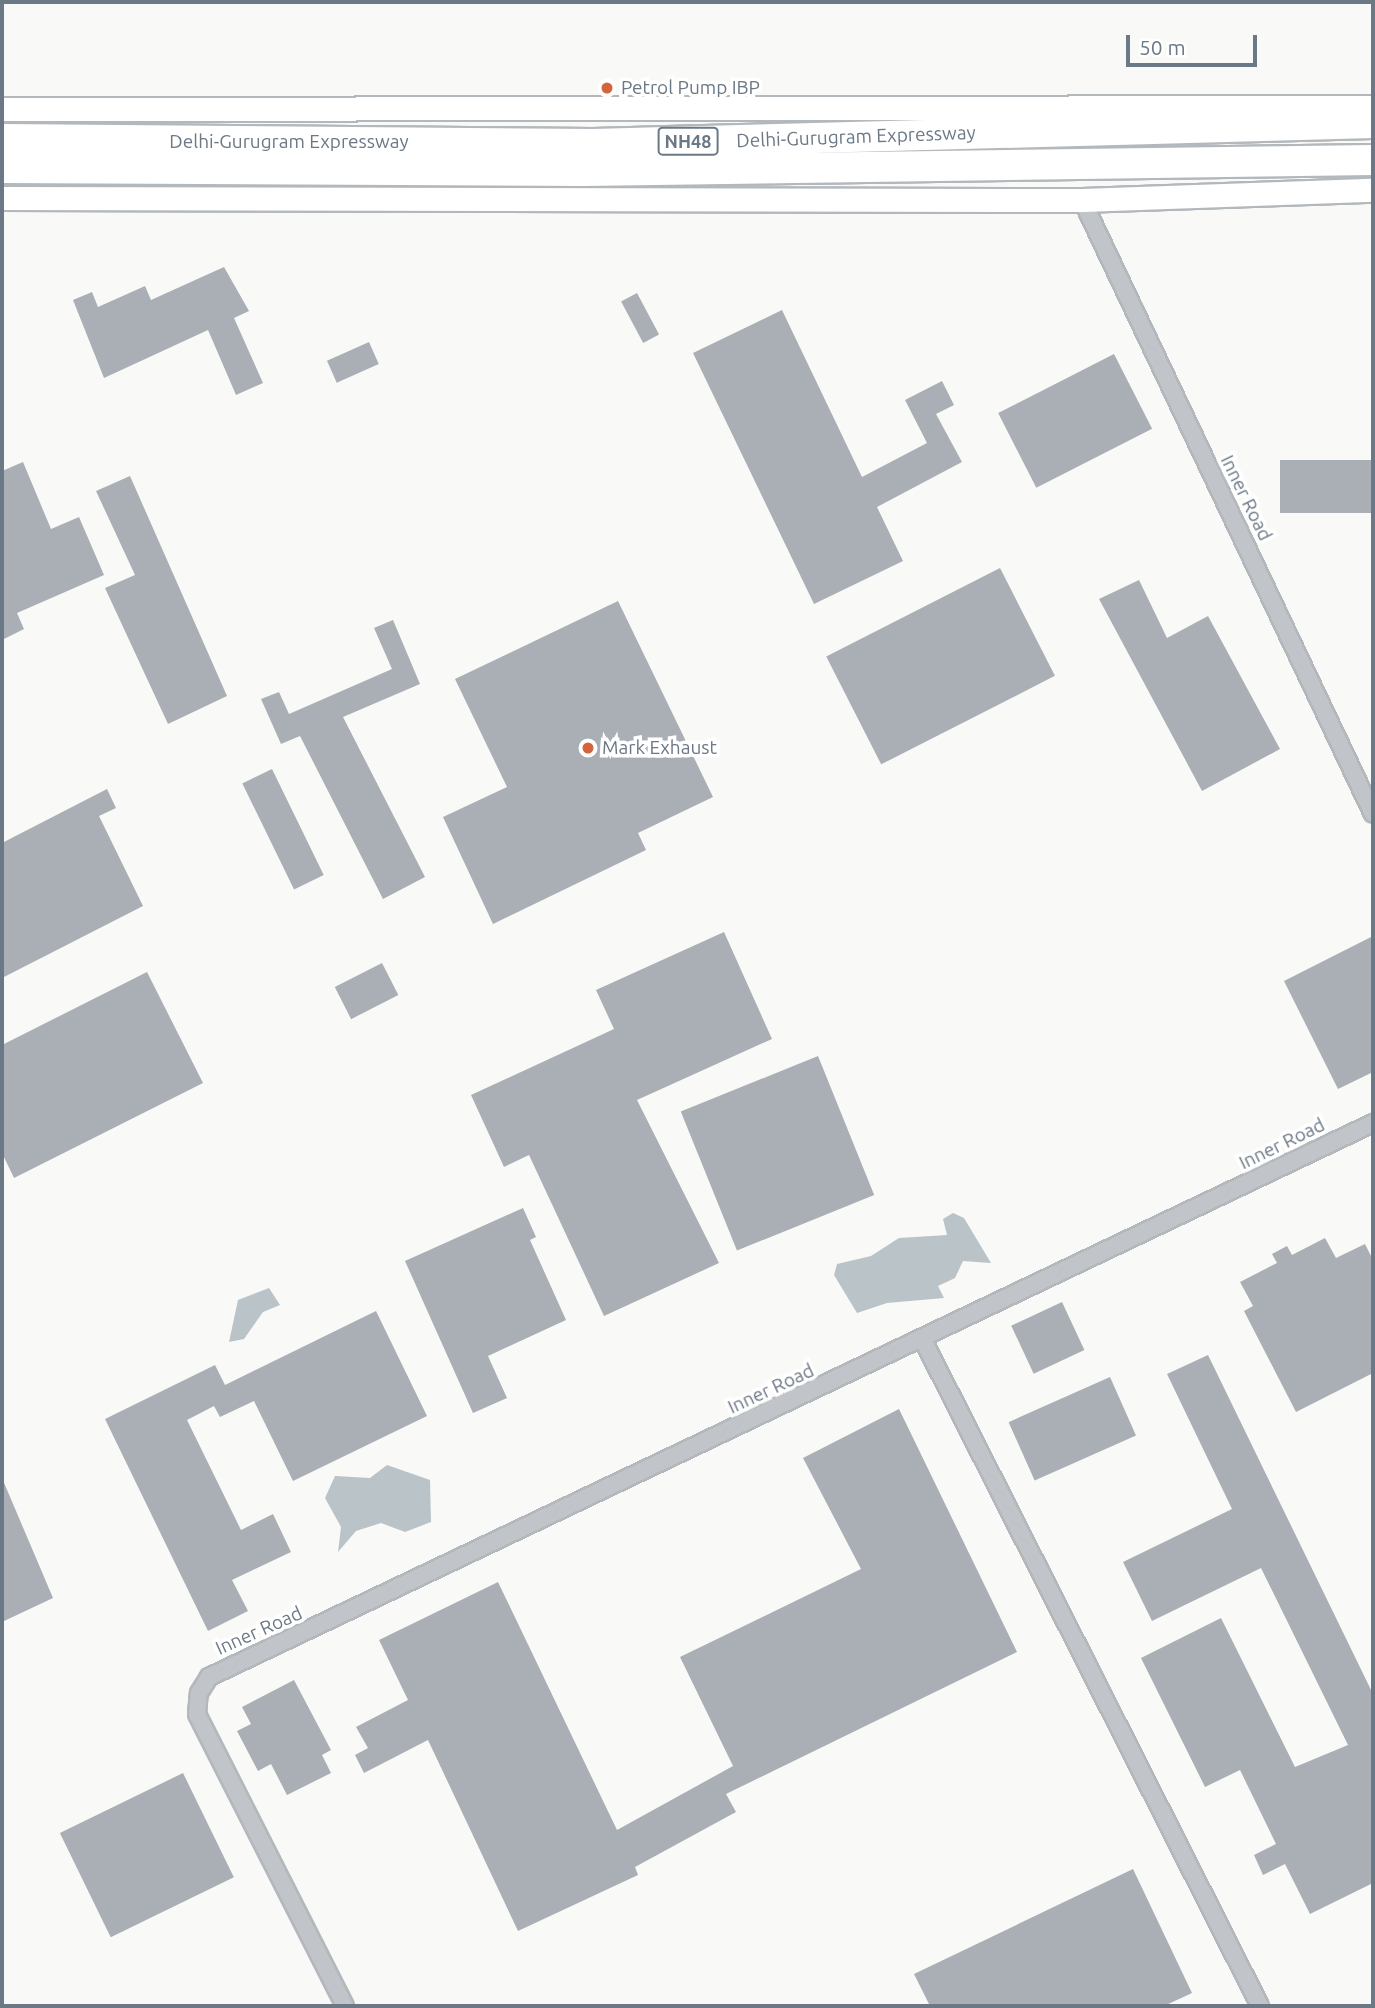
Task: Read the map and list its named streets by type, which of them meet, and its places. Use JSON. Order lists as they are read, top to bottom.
{
  "streets": {
    "highway": ["Delhi-Gurugram Expressway", "NH48"],
    "street": ["Inner Road"]
  },
  "places": ["Petrol Pump IBP", "Mark Exhaust"],
  "scale_bar": "50 m"
}
